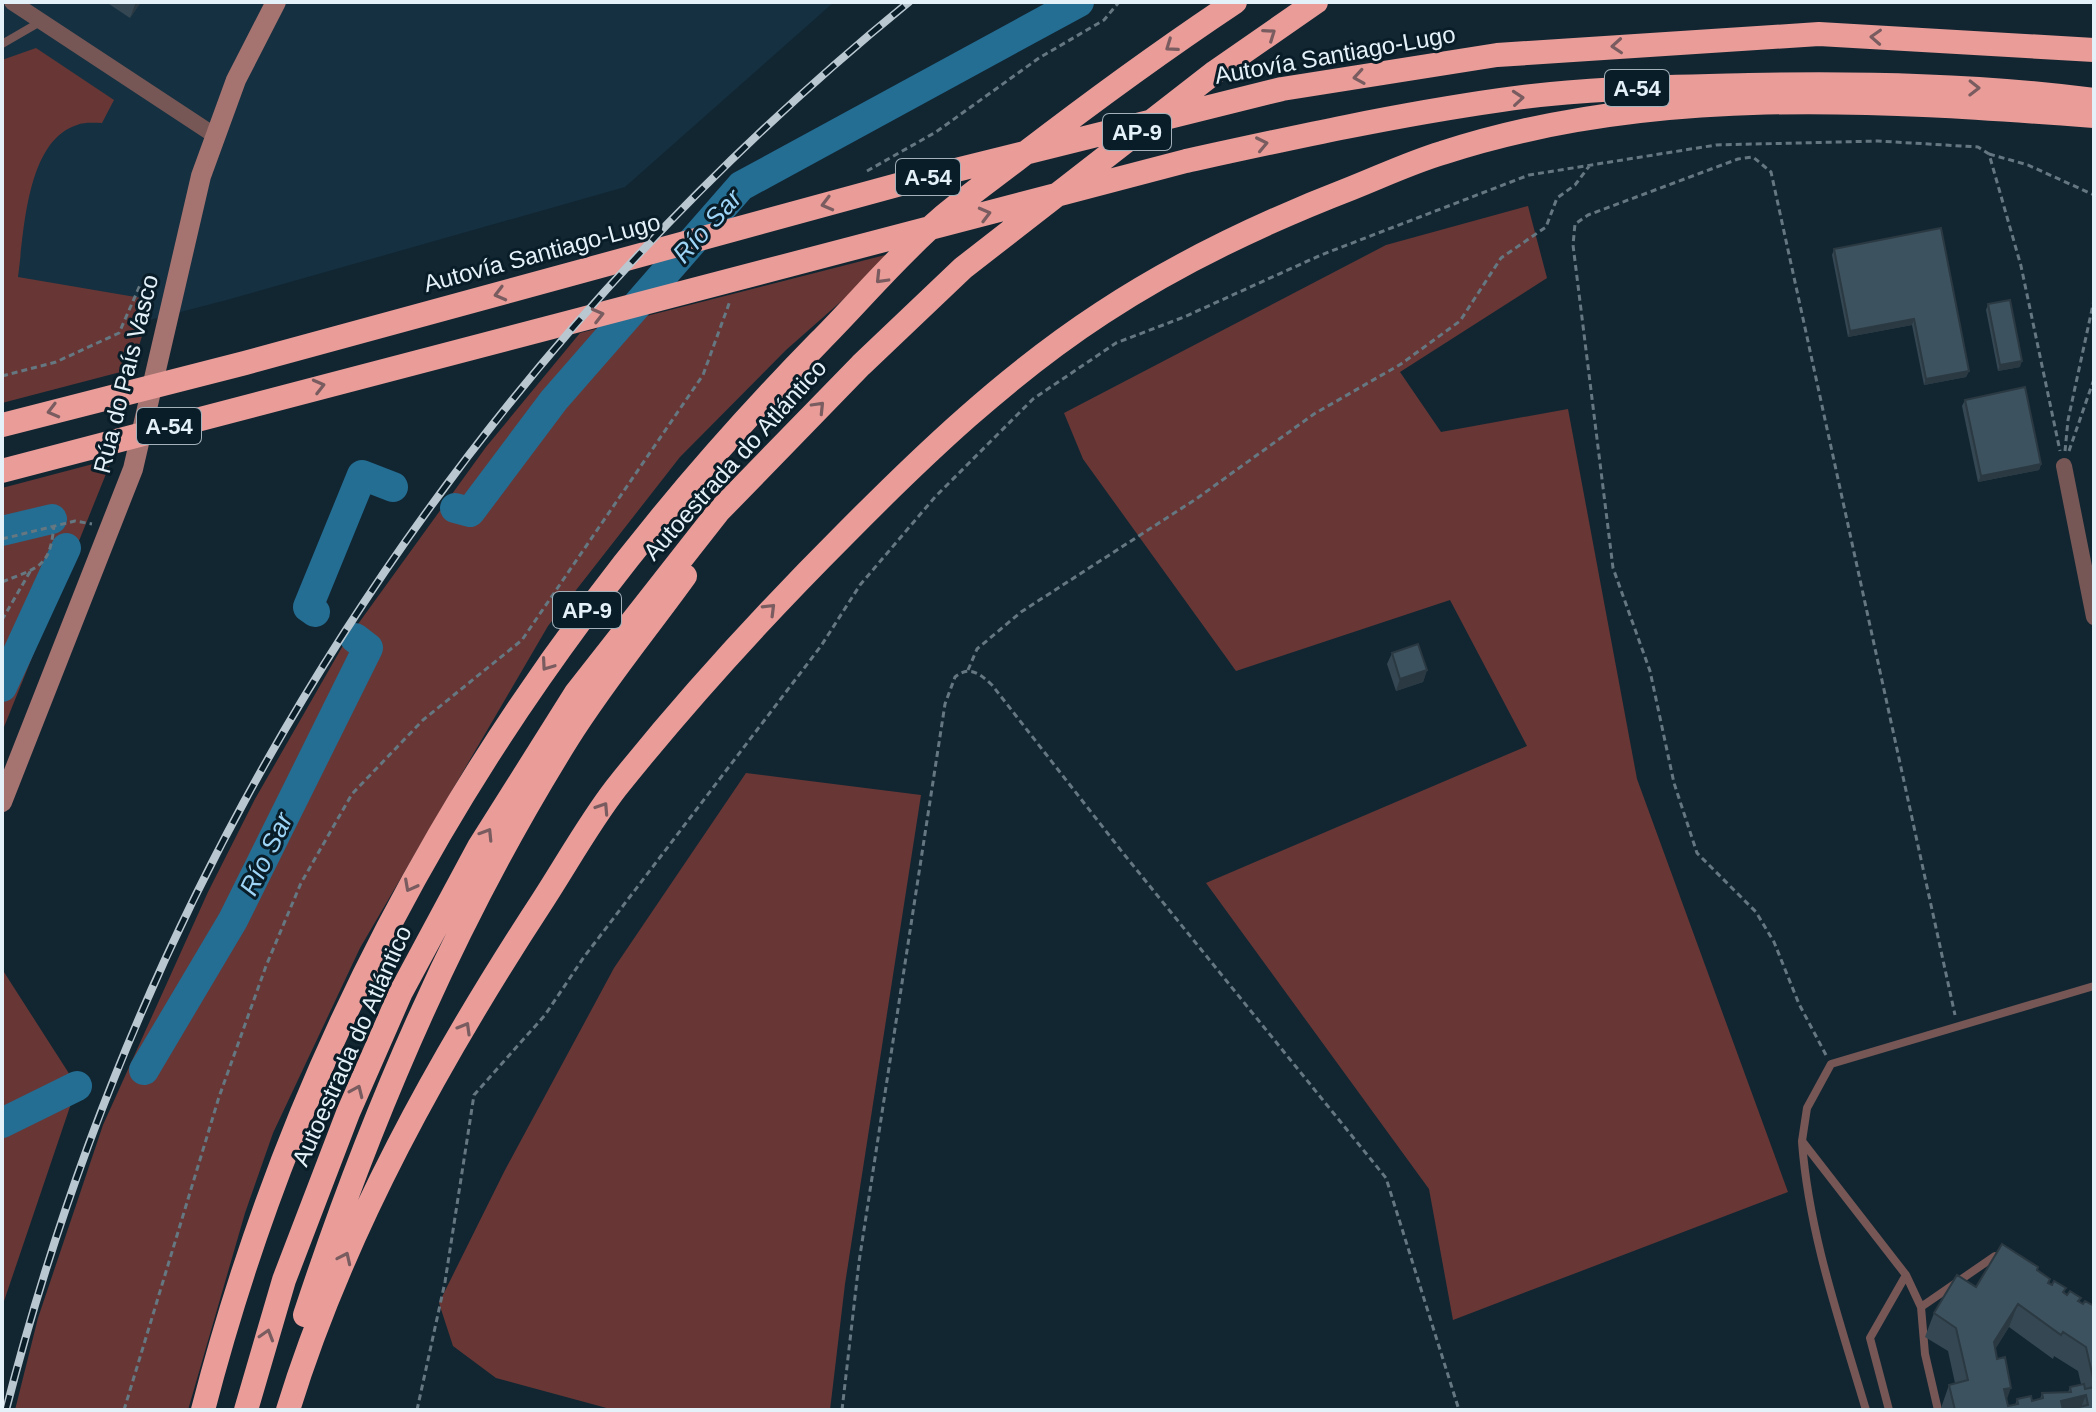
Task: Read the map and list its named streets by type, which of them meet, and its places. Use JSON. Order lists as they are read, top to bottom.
{
  "streets": {
    "highway": [
      "Autovía Santiago-Lugo",
      "A-54",
      "AP-9",
      "Autoestrada do Atlántico"
    ],
    "street": ["Rúa do País Vasco"]
  },
  "water": ["Río Sar"]
}
